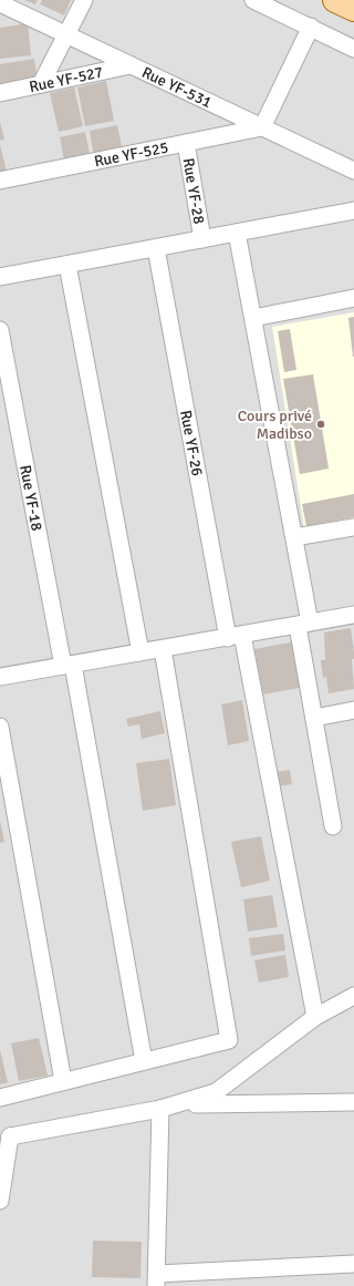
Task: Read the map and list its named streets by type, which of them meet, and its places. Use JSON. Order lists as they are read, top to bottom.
{
  "streets": {
    "street": [
      "Rue YF-527",
      "Rue YF-531",
      "Rue YF-525",
      "Rue YF-28",
      "Rue YF-26",
      "Rue YF-18"
    ]
  },
  "crossings": [
    ["Rue YF-527", "Rue YF-531"],
    ["Rue YF-531", "Rue YF-525"],
    ["Rue YF-525", "Rue YF-28"]
  ],
  "places": ["Cours privé Madibso"]
}
